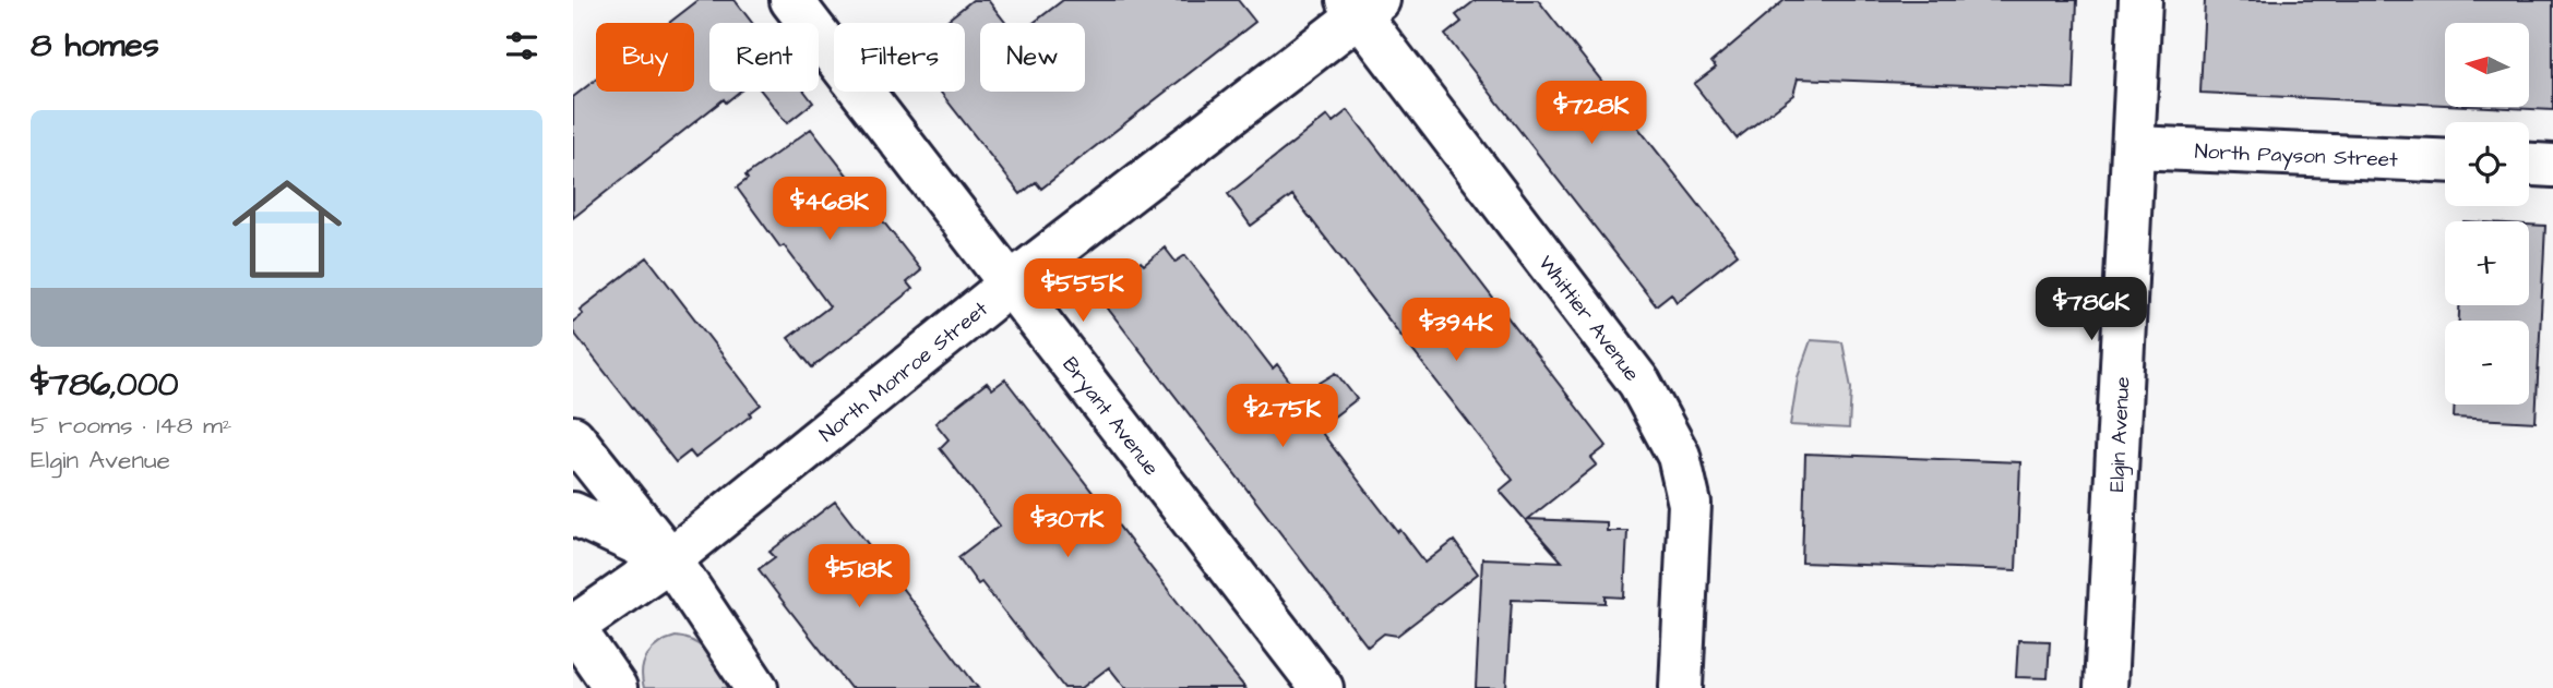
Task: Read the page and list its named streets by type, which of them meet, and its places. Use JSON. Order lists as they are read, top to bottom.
{
  "streets": {
    "street": [
      "North Payson Street",
      "Whittier Avenue",
      "North Monroe Street",
      "Bryant Avenue",
      "Elgin Avenue"
    ]
  },
  "crossings": [
    ["North Payson Street", "Elgin Avenue"],
    ["Whittier Avenue", "North Monroe Street"],
    ["North Monroe Street", "Bryant Avenue"]
  ],
  "north": "left",
  "page": {
    "heading": "8 homes",
    "map_buttons": ["+", "−"],
    "chip": [
      "Buy",
      "Rent",
      "Filters",
      "New"
    ],
    "price": [
      "$728K",
      "$468K",
      "$555K",
      "$786K",
      "$394K",
      "$275K",
      "$307K",
      "$518K"
    ],
    "list": [
      {
        "name": "$786,000",
        "note": "5 rooms · 148 m² · Elgin Avenue"
      }
    ]
  }
}
